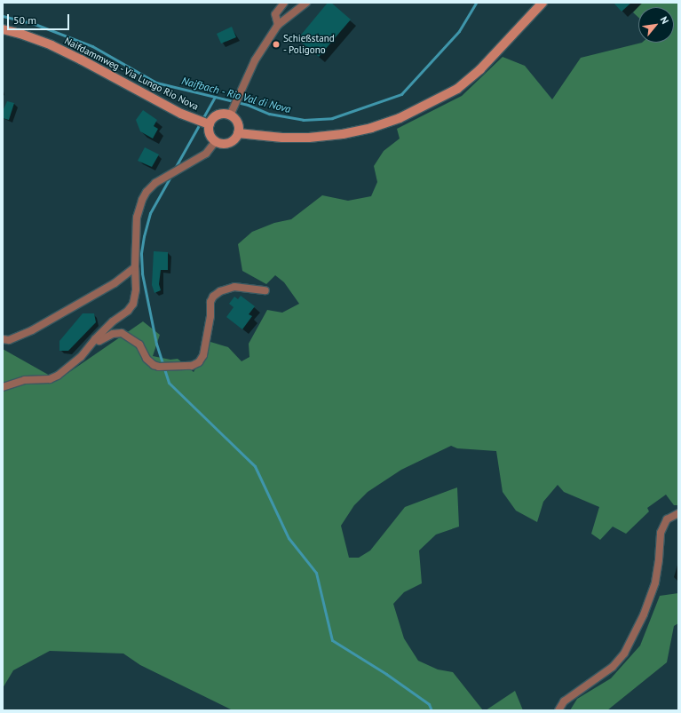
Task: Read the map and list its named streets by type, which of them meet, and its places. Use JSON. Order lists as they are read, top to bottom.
{
  "streets": {
    "main road": ["Naifdammweg - Via Lungo Rio Nova"]
  },
  "water": ["Naifbach - Rio Val di Nova"],
  "places": ["Schießstand - Poligono"],
  "scale_bar": "50 m",
  "north": "top right"
}
